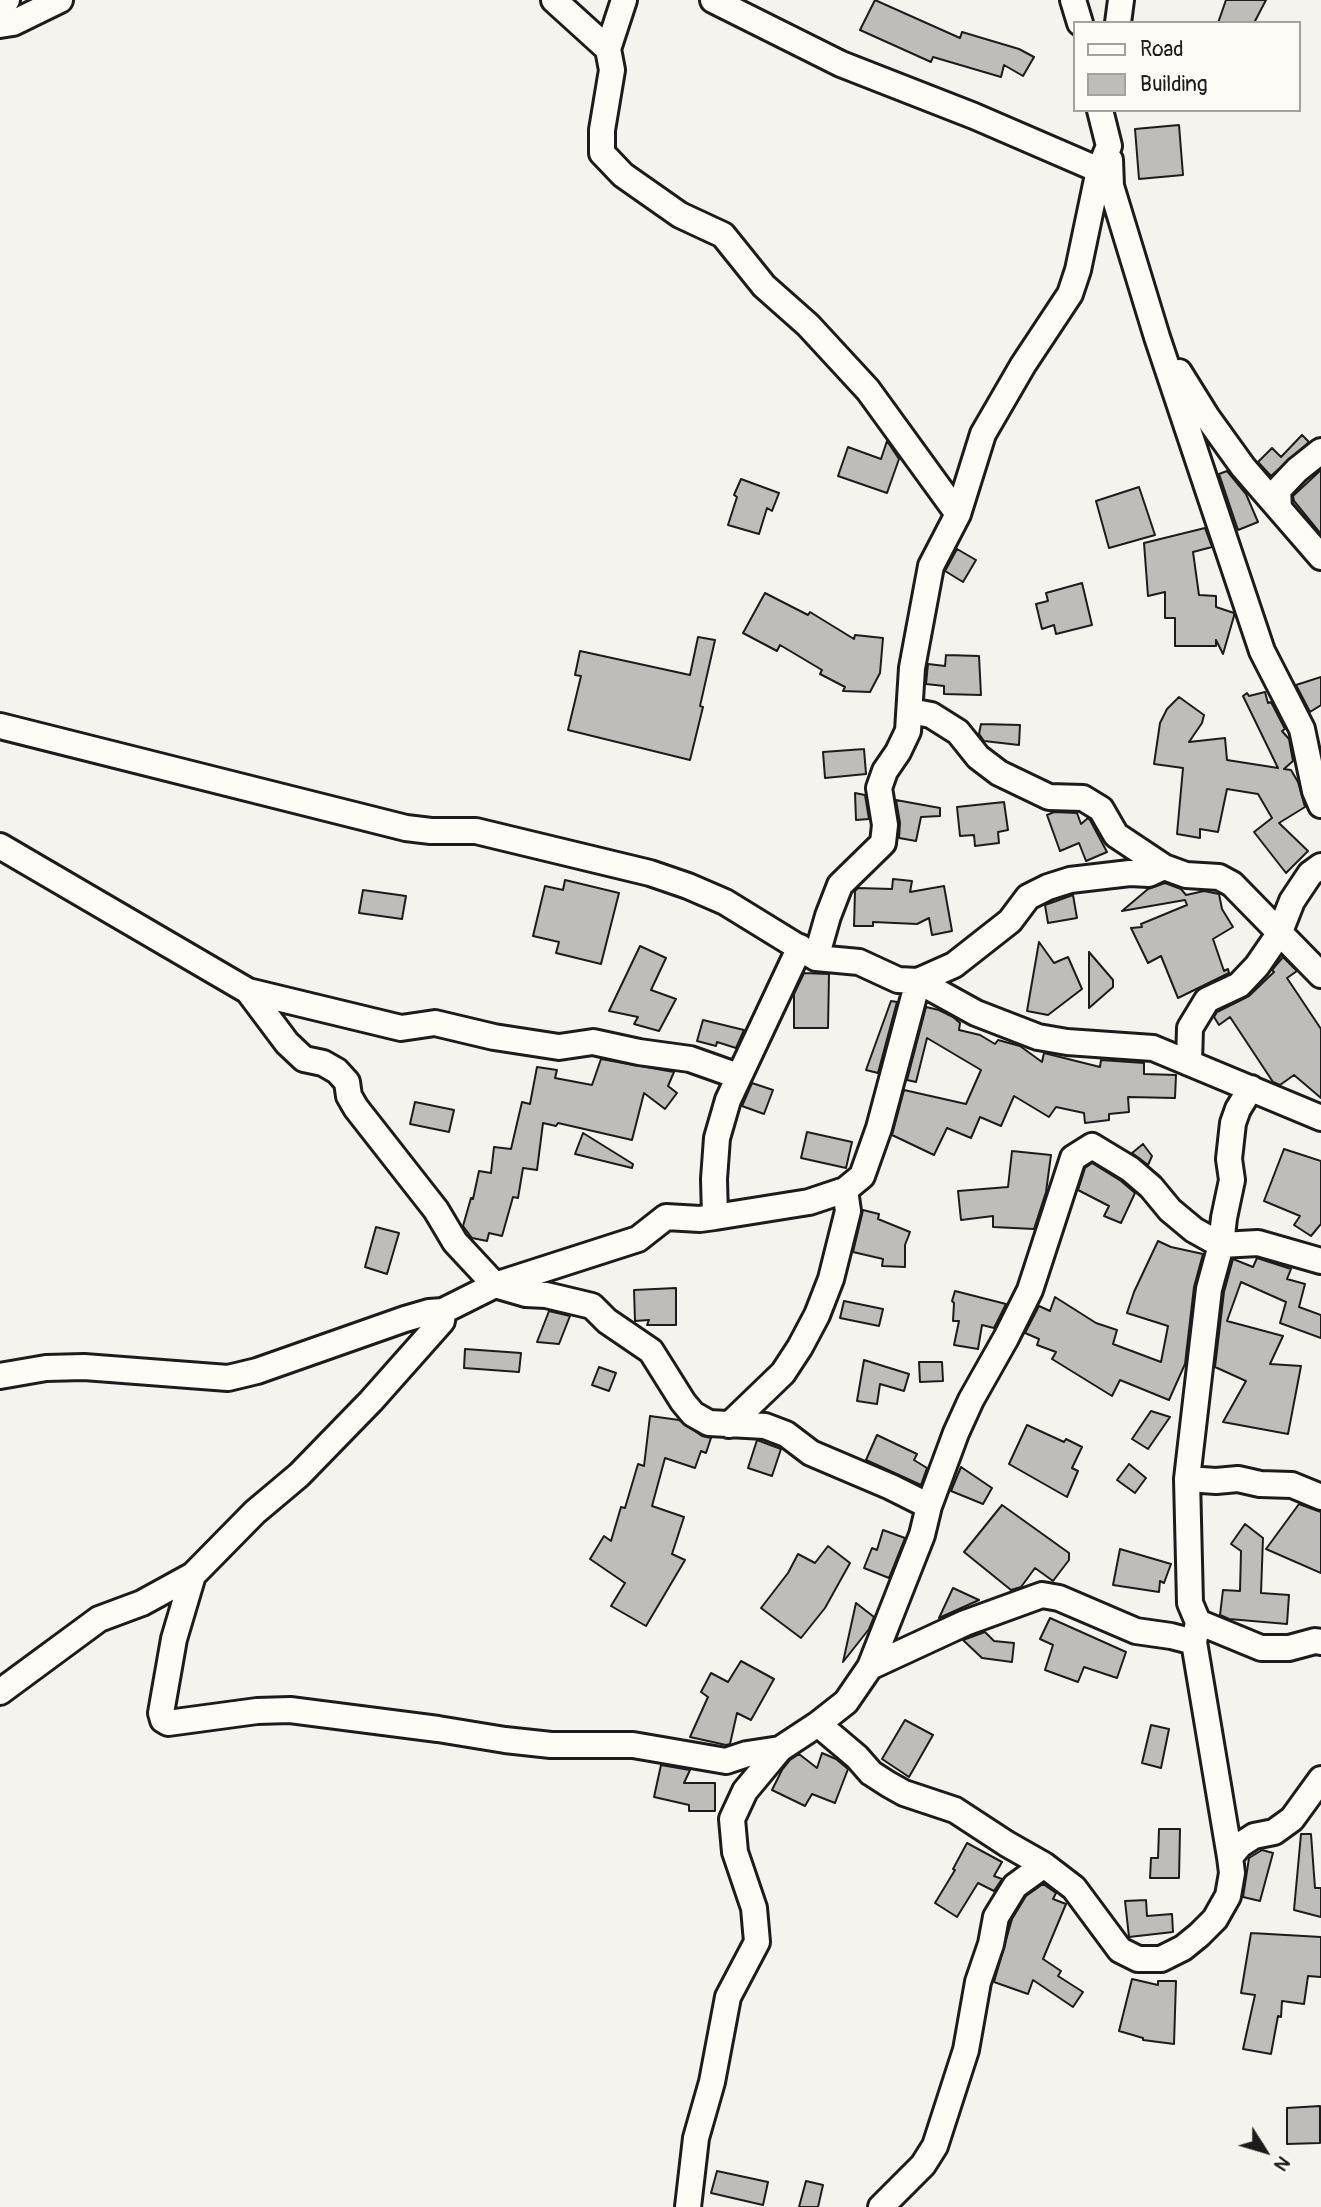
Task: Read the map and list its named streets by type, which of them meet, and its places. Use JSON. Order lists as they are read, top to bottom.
{
  "legend": ["Road", "Building"],
  "north": "bottom right"
}
